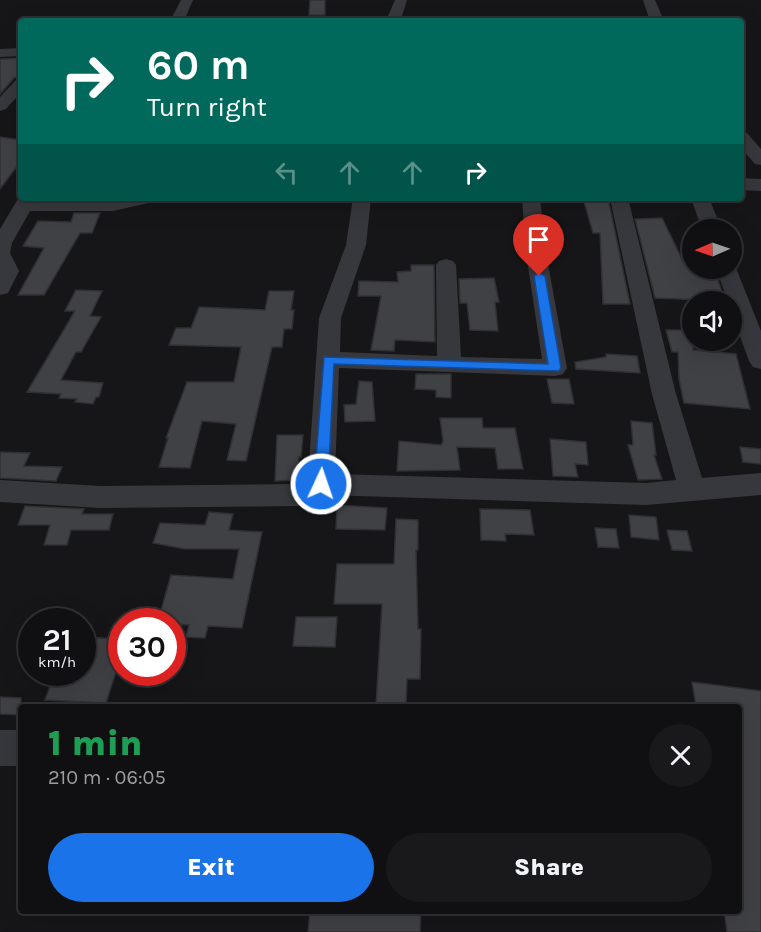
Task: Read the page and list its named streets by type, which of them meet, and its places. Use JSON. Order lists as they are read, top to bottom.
{
  "north": "left",
  "page": {
    "turn": ["60 m", "Turn right"],
    "speed": "21 km/h",
    "limit": "30",
    "heading": ["1 min", "210 m · 06:05"],
    "buttons": ["Exit", "Share"]
  }
}
